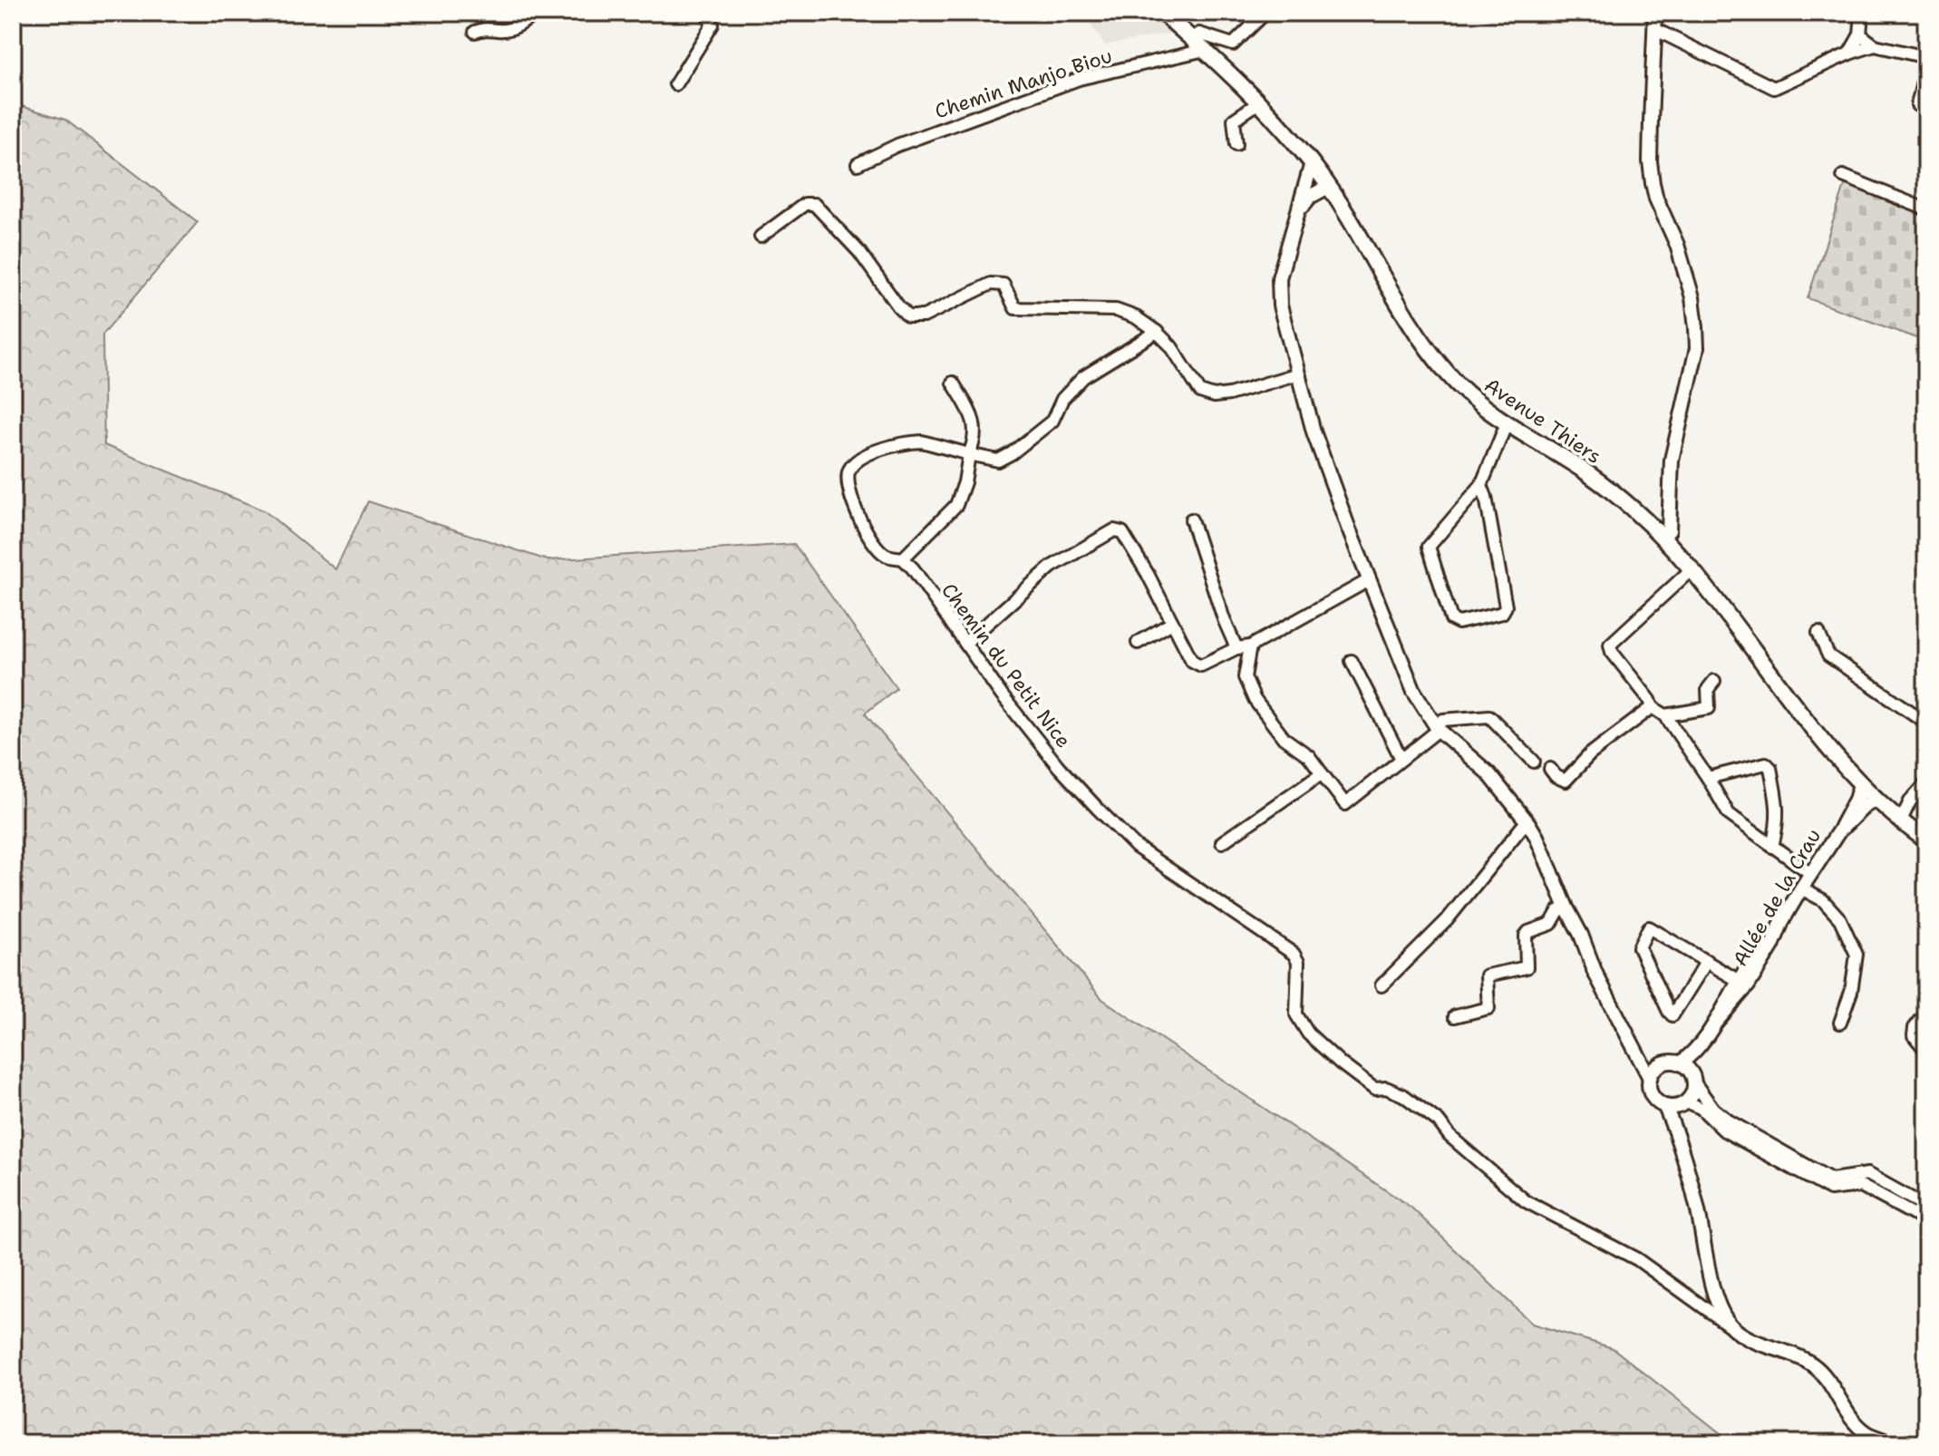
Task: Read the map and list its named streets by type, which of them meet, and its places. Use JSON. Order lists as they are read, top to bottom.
{
  "streets": {
    "main road": ["Avenue Thiers"],
    "street": ["Chemin Manjo Biou", "Chemin du Petit Nice", "Allée de la Crau"]
  },
  "crossings": [
    ["Chemin Manjo Biou", "Avenue Thiers"],
    ["Avenue Thiers", "Allée de la Crau"]
  ]
}
